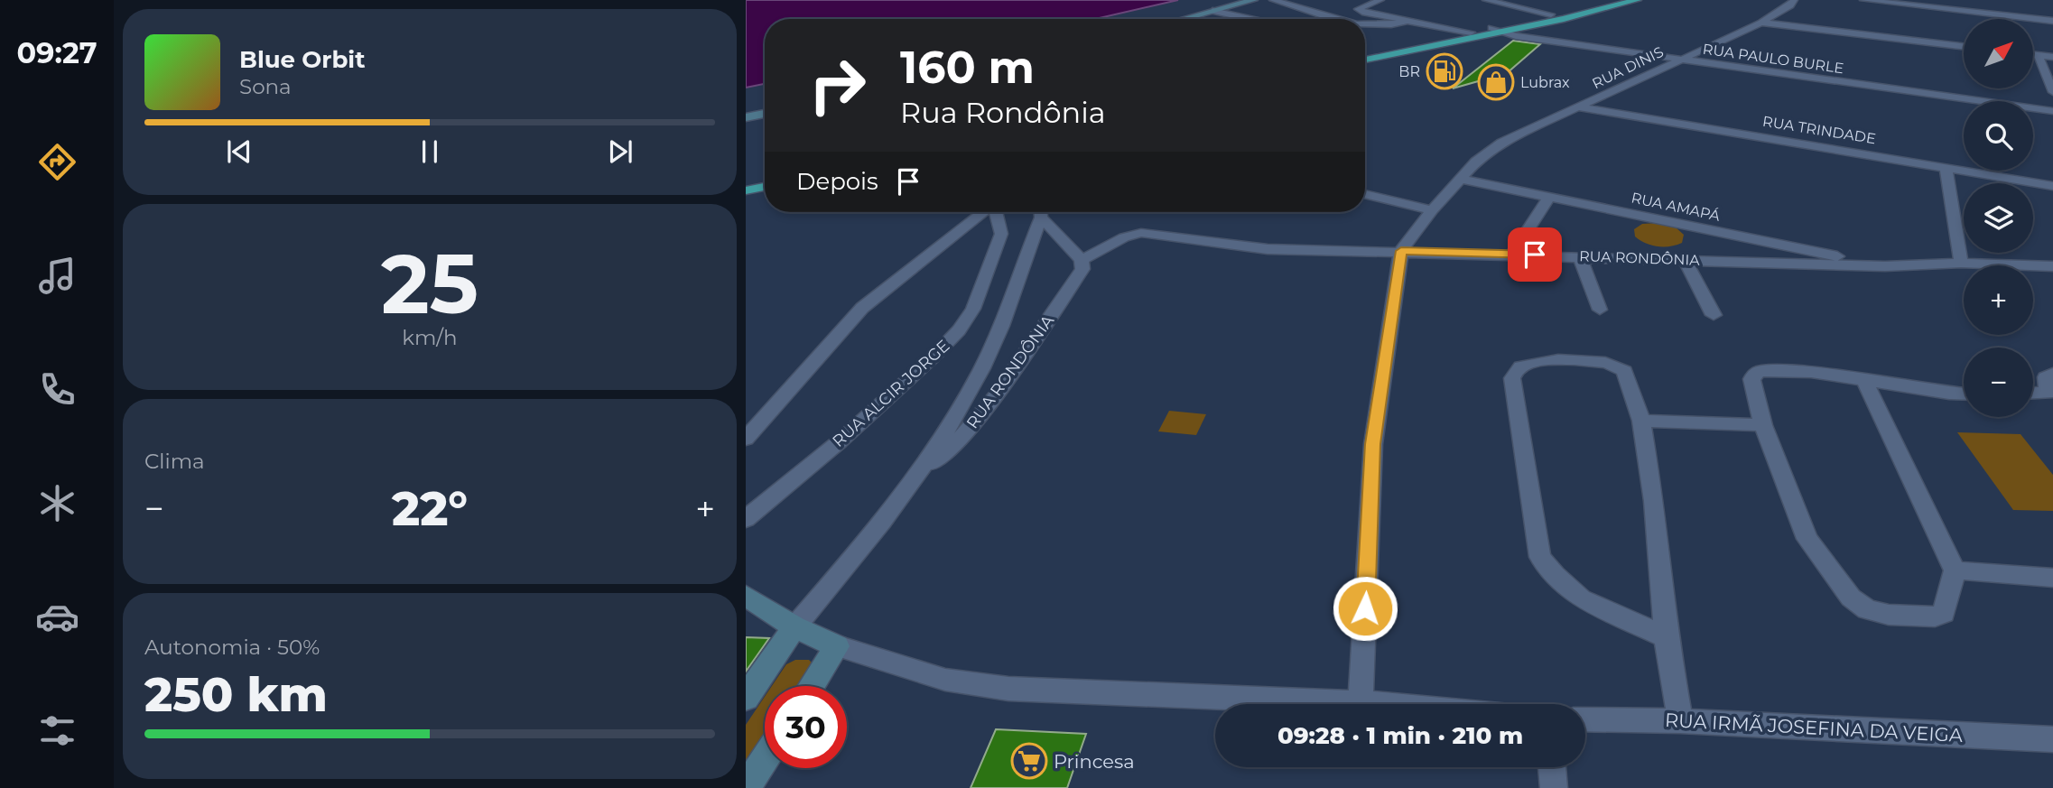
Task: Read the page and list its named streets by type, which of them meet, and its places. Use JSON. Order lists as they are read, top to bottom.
{
  "streets": {
    "street": [
      "RUA PAULO BURLE",
      "RUA DINIS",
      "RUA TRINDADE",
      "RUA AMAPÁ",
      "RUA RONDÔNIA",
      "RUA ALCIR JORGE",
      "RUA IRMÃ JOSEFINA DA VEIGA"
    ]
  },
  "crossings": [
    ["RUA PAULO BURLE", "RUA DINIS"],
    ["RUA DINIS", "RUA TRINDADE"],
    ["RUA DINIS", "RUA AMAPÁ"],
    ["RUA DINIS", "RUA RONDÔNIA"],
    ["RUA AMAPÁ", "RUA RONDÔNIA"]
  ],
  "places": {
    "fuel station": ["BR"],
    "shop": ["Lubrax"],
    "supermarket": ["Princesa"]
  },
  "north": "top right",
  "page": {
    "tabs": "09:27",
    "map_buttons": ["+", "−"],
    "turn": ["160 m", "Rua Rondônia"],
    "song": ["Blue Orbit", "Sona"],
    "then": "Depois",
    "tile": [
      ["25", "km/h"],
      "Clima",
      ["Autonomia · 50%", "250 km"]
    ],
    "heat": ["−", "22°", "+"],
    "limit": "30",
    "trip": "09:28 · 1 min · 210 m"
  }
}
